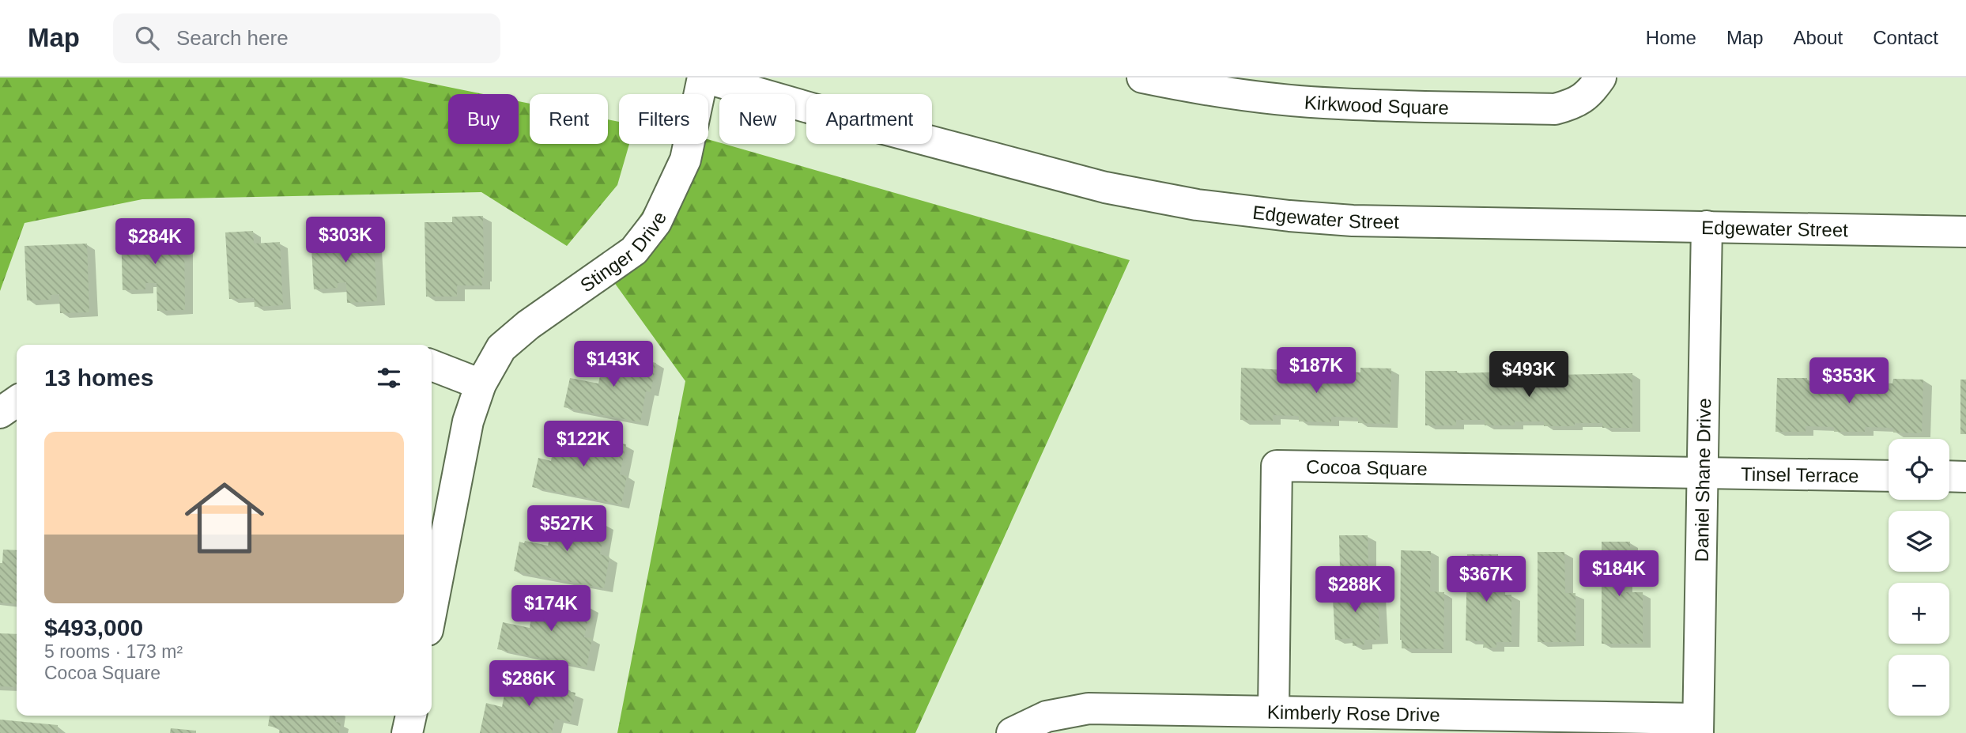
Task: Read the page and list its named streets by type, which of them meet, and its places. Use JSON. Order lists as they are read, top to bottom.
{
  "streets": {
    "street": [
      "Kirkwood Square",
      "Edgewater Street",
      "Stinger Drive",
      "Cocoa Square",
      "Tinsel Terrace",
      "Daniel Shane Drive",
      "Kimberly Rose Drive"
    ]
  },
  "crossings": [
    ["Edgewater Street", "Stinger Drive"],
    ["Edgewater Street", "Daniel Shane Drive"],
    ["Cocoa Square", "Tinsel Terrace"],
    ["Cocoa Square", "Daniel Shane Drive"],
    ["Cocoa Square", "Kimberly Rose Drive"],
    ["Tinsel Terrace", "Daniel Shane Drive"],
    ["Daniel Shane Drive", "Kimberly Rose Drive"]
  ],
  "page": {
    "header": "Map",
    "search": "Search here",
    "nav": [
      "Home",
      "Map",
      "About",
      "Contact"
    ],
    "chip": [
      "Buy",
      "Rent",
      "Filters",
      "New",
      "Apartment"
    ],
    "price": [
      "$303K",
      "$284K",
      "$143K",
      "$187K",
      "$493K",
      "$353K",
      "$122K",
      "$527K",
      "$184K",
      "$367K",
      "$288K",
      "$174K",
      "$286K"
    ],
    "heading": "13 homes",
    "list": [
      {
        "name": "$493,000",
        "note": "5 rooms · 173 m² · Cocoa Square"
      }
    ],
    "map_buttons": ["+", "−"]
  }
}
